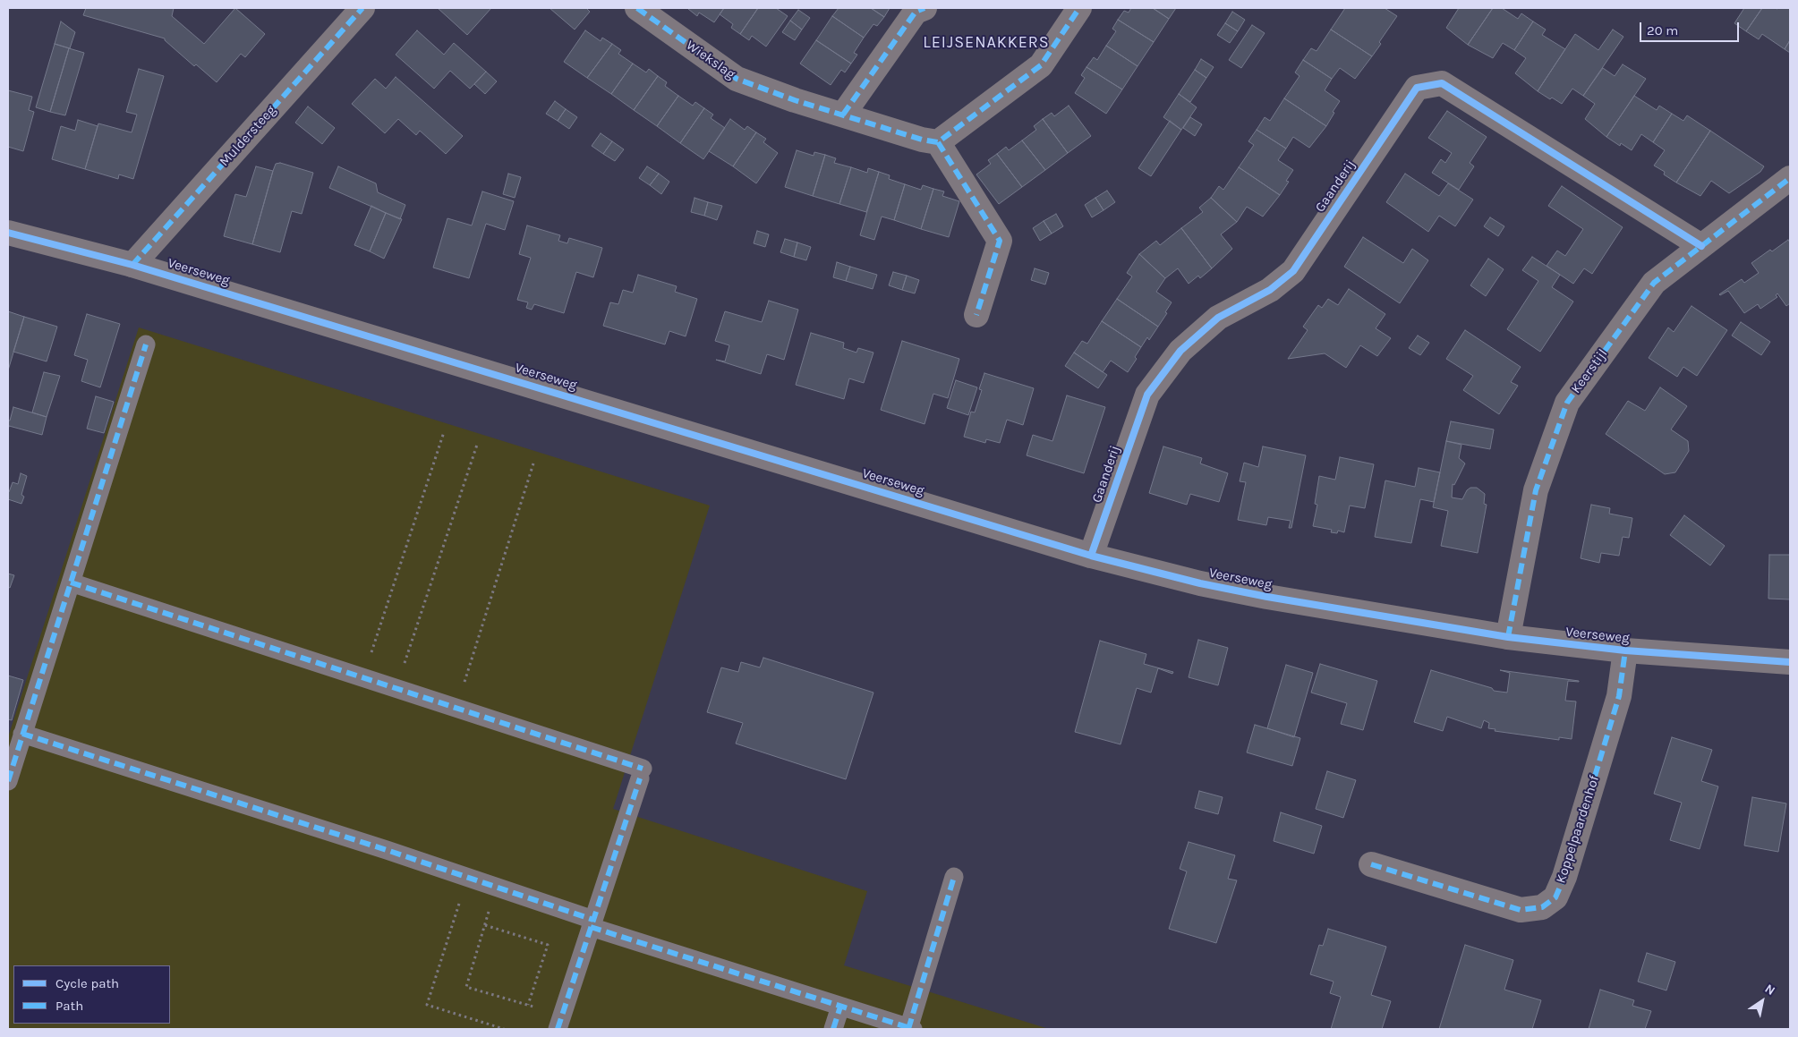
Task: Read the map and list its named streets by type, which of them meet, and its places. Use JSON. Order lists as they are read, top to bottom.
{
  "streets": {
    "street": [
      "Wiekslag",
      "Muldersteeg",
      "Gaanderij",
      "Veerseweg",
      "Keerstijl",
      "Koppelpaardenhof"
    ]
  },
  "crossings": [
    ["Muldersteeg", "Veerseweg"],
    ["Gaanderij", "Veerseweg"],
    ["Gaanderij", "Keerstijl"],
    ["Veerseweg", "Keerstijl"],
    ["Veerseweg", "Koppelpaardenhof"]
  ],
  "districts": ["LEIJSENAKKERS"],
  "legend": ["Cycle path", "Path"],
  "scale_bar": "20 m",
  "north": "top right"
}
